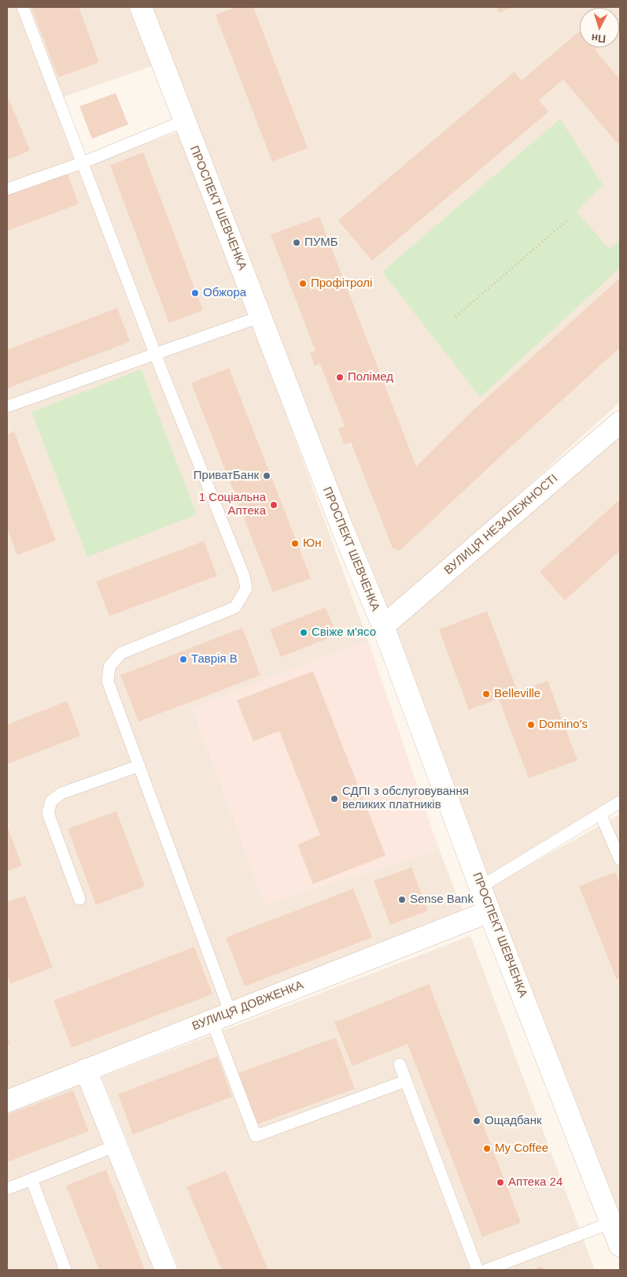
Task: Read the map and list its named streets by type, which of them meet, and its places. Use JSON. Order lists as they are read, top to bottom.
{
  "streets": {
    "main road": ["ПРОСПЕКТ ШЕВЧЕНКА", "ВУЛИЦЯ НЕЗАЛЕЖНОСТІ", "ВУЛИЦЯ ДОВЖЕНКА"]
  },
  "crossings": [
    ["ПРОСПЕКТ ШЕВЧЕНКА", "ВУЛИЦЯ НЕЗАЛЕЖНОСТІ"],
    ["ПРОСПЕКТ ШЕВЧЕНКА", "ВУЛИЦЯ ДОВЖЕНКА"]
  ],
  "places": [
    "ПУМБ",
    "Профітролі",
    "Обжора",
    "Полімед",
    "ПриватБанк",
    "1 Соціальна Аптека",
    "Юн",
    "Свіже м'ясо",
    "Таврія В",
    "Belleville",
    "Domino's",
    "СДПІ з обслуговування великих платників",
    "Sense Bank",
    "Ощадбанк",
    "My Coffee",
    "Аптека 24"
  ],
  "north": "bottom"
}
